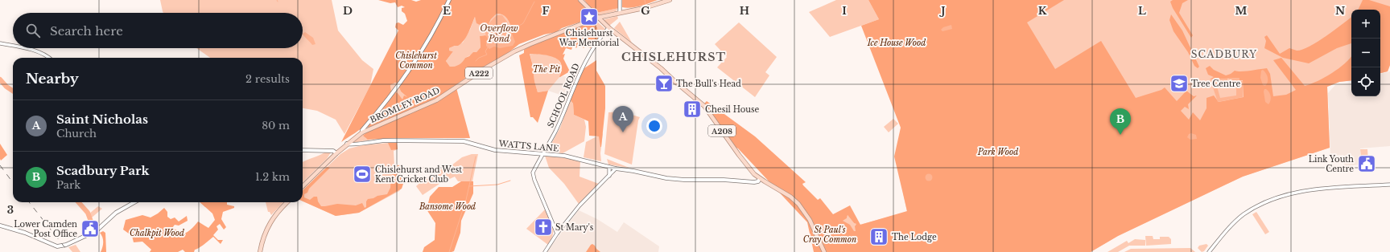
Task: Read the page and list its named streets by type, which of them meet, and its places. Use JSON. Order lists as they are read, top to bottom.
{
  "streets": {
    "main road": [
      "A222",
      "BROMLEY ROAD",
      "A208",
      "WATTS LANE"
    ],
    "street": ["SCHOOL ROAD"]
  },
  "crossings": [
    ["A222", "BROMLEY ROAD"],
    ["A222", "A208"],
    ["SCHOOL ROAD", "A208"],
    ["SCHOOL ROAD", "WATTS LANE"],
    ["BROMLEY ROAD", "A208"],
    ["BROMLEY ROAD", "WATTS LANE"],
    ["A208", "WATTS LANE"]
  ],
  "districts": ["SCADBURY", "CHISLEHURST"],
  "water": ["Overflow Pond"],
  "parks": [
    "Ice House Wood",
    "Chislehurst Common",
    "The Pit",
    "Park Wood",
    "Bansome Wood",
    "St Paul's Cray Common",
    "Chalkpit Wood"
  ],
  "places": {
    "place": ["Chislehurst War Memorial"],
    "bar": ["The Bull's Head"],
    "school or university": ["Tree Centre"],
    "building": ["Chesil House", "The Lodge"],
    "public building": ["Link Youth Centre", "Lower Camden Post Office"],
    "sports": ["Chislehurst and West Kent Cricket Club"],
    "church": ["St Mary's"]
  },
  "page": {
    "map_buttons": ["+", "−"],
    "search": "Search here",
    "heading": ["Nearby", "2 results"],
    "list": [
      {
        "mark": "A",
        "name": "Saint Nicholas",
        "note": "Church",
        "value": "80 m"
      },
      {
        "mark": "B",
        "name": "Scadbury Park",
        "note": "Park",
        "value": "1.2 km"
      }
    ],
    "pins": ["A", "B"]
  },
  "grid": {
    "columns": [
      "D",
      "E",
      "F",
      "G",
      "H",
      "I",
      "J",
      "K",
      "L",
      "M",
      "N"
    ],
    "rows": ["3"]
  }
}
